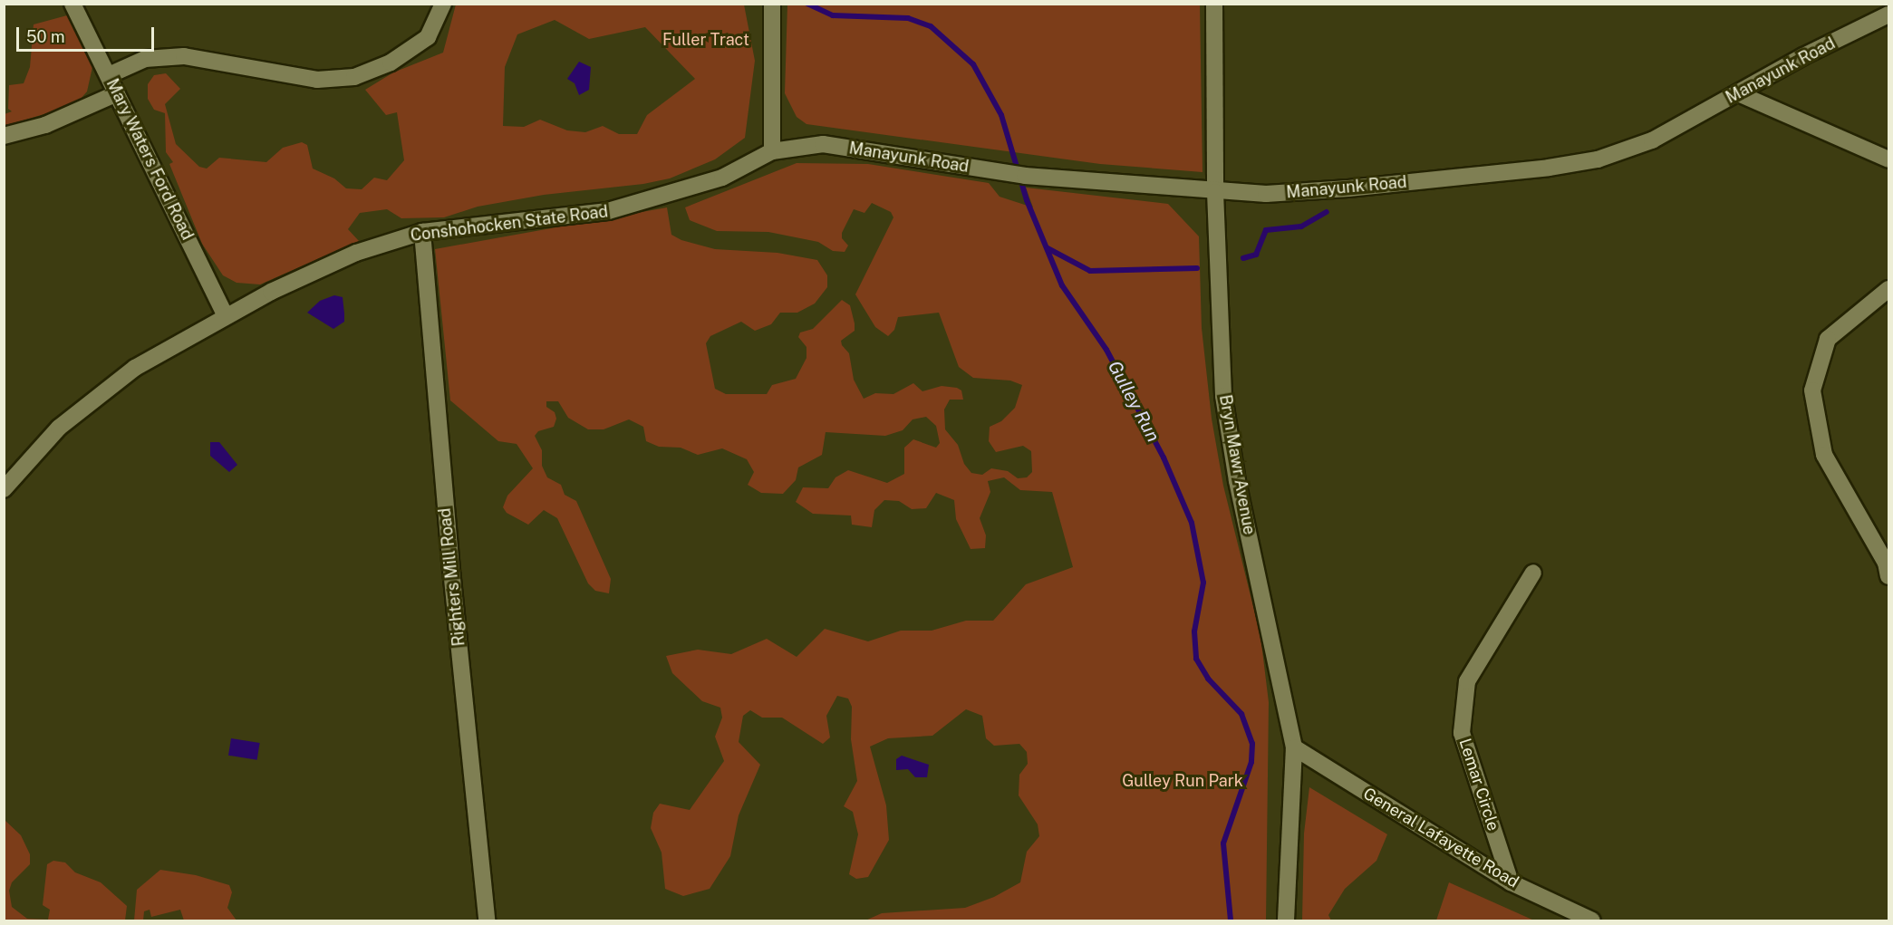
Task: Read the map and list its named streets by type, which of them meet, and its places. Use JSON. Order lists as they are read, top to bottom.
{
  "streets": {
    "street": [
      "Manayunk Road",
      "Mary Waters Ford Road",
      "Conshohocken State Road",
      "Bryn Mawr Avenue",
      "Righters Mill Road",
      "Lemar Circle",
      "General Lafayette Road"
    ]
  },
  "crossings": [
    ["Manayunk Road", "Conshohocken State Road"],
    ["Manayunk Road", "Bryn Mawr Avenue"],
    ["Mary Waters Ford Road", "Conshohocken State Road"],
    ["Conshohocken State Road", "Righters Mill Road"],
    ["Bryn Mawr Avenue", "General Lafayette Road"],
    ["Lemar Circle", "General Lafayette Road"]
  ],
  "water": ["Gulley Run"],
  "parks": ["Fuller Tract", "Gulley Run Park"],
  "scale_bar": "50 m"
}
